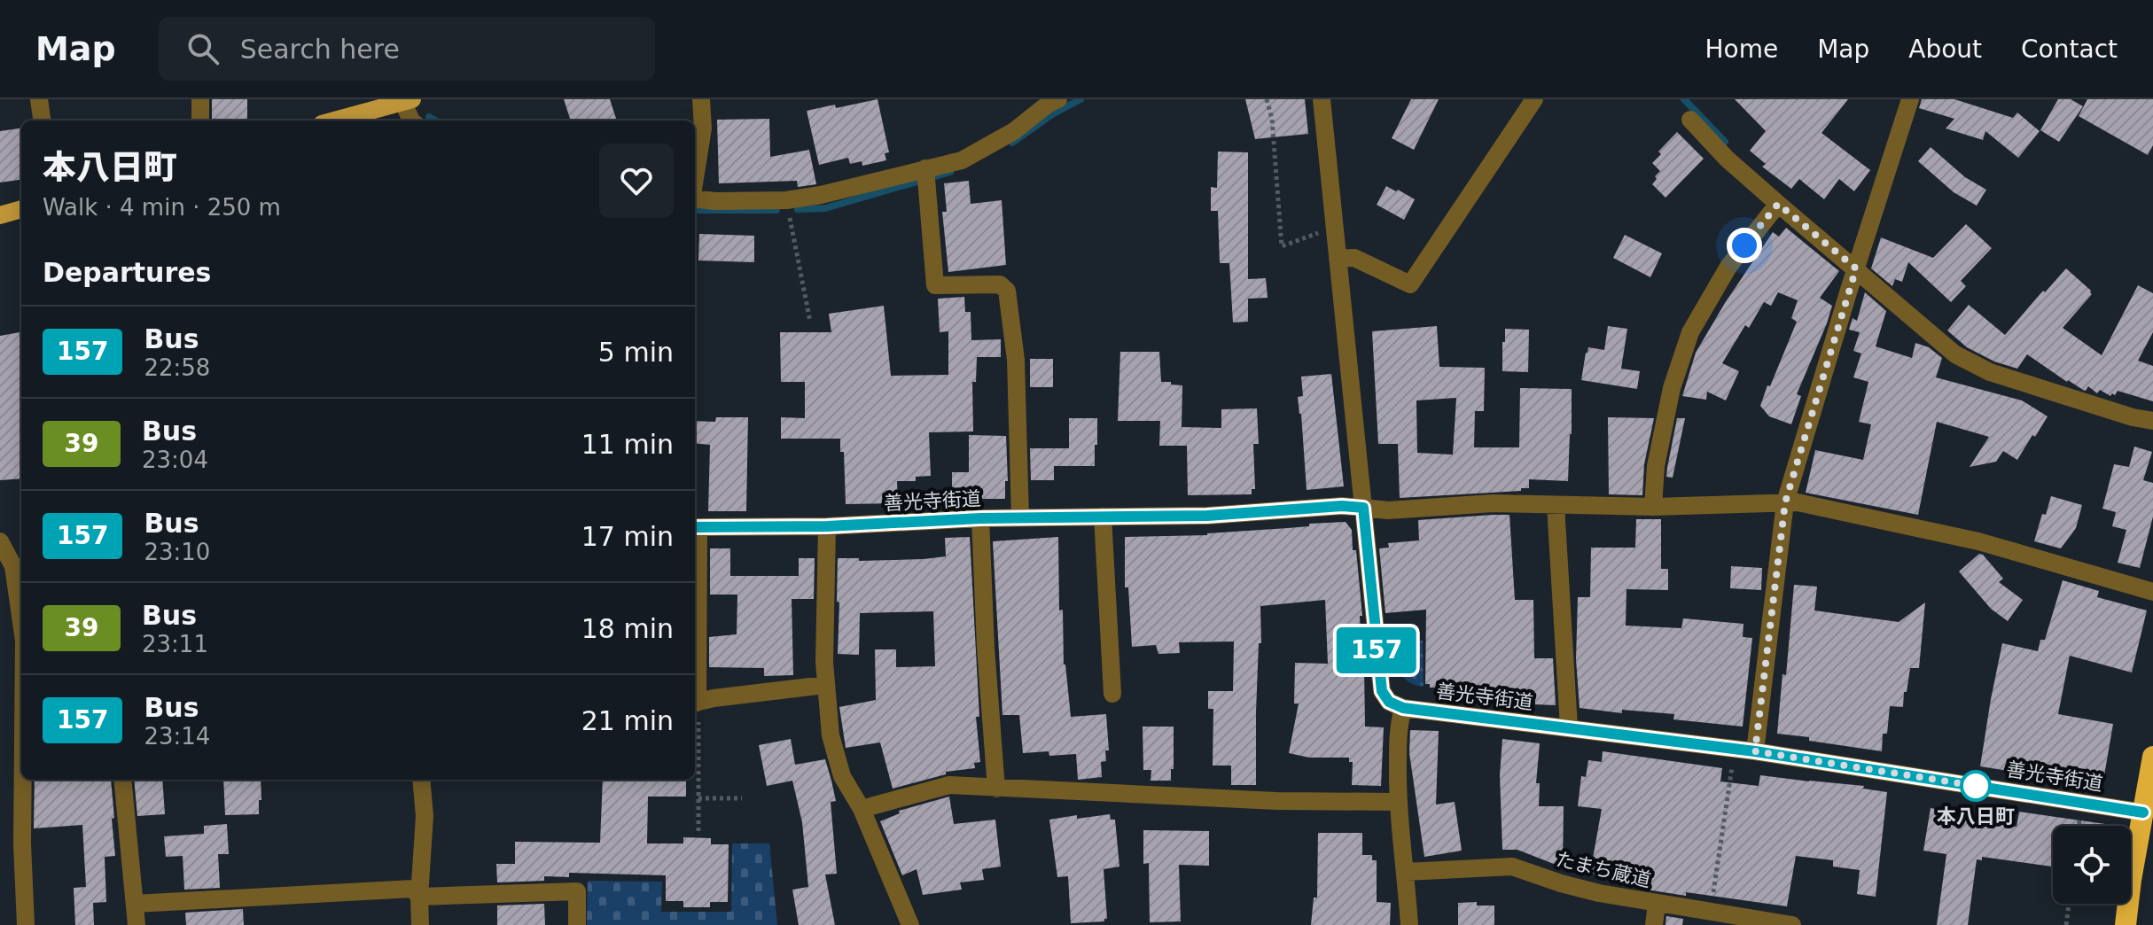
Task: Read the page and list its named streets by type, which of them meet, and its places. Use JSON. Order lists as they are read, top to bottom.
{
  "streets": {
    "street": ["善光寺街道", "たまち蔵道"]
  },
  "places": ["本八日町"],
  "lines": ["bus line 157"],
  "page": {
    "header": "Map",
    "search": "Search here",
    "nav": [
      "Home",
      "Map",
      "About",
      "Contact"
    ],
    "on_map": "157",
    "heading": [
      ["本八日町", "Walk · 4 min · 250 m"],
      "Departures"
    ],
    "list": [
      {
        "mark": "157",
        "name": "Bus",
        "note": "22:58",
        "value": "5 min"
      },
      {
        "mark": "39",
        "name": "Bus",
        "note": "23:04",
        "value": "11 min"
      },
      {
        "mark": "157",
        "name": "Bus",
        "note": "23:10",
        "value": "17 min"
      },
      {
        "mark": "39",
        "name": "Bus",
        "note": "23:11",
        "value": "18 min"
      },
      {
        "mark": "157",
        "name": "Bus",
        "note": "23:14",
        "value": "21 min"
      }
    ]
  }
}
